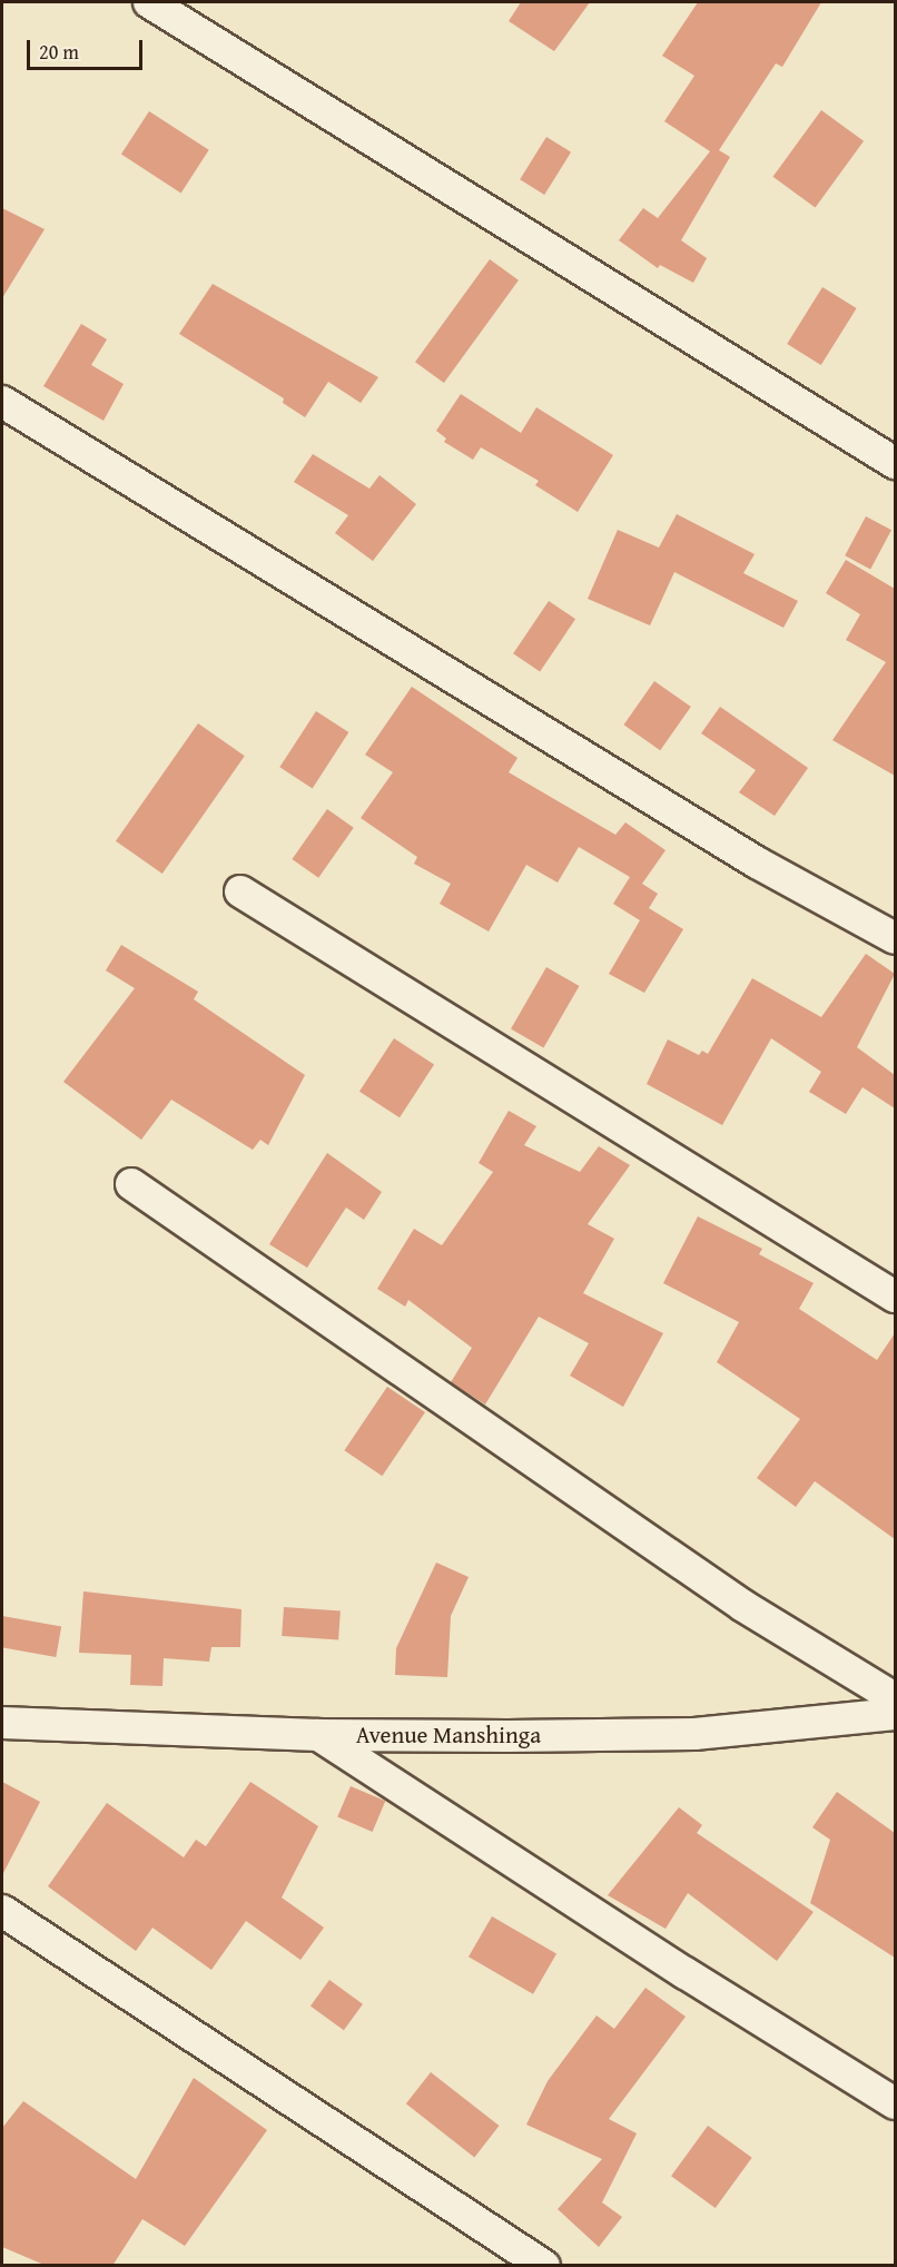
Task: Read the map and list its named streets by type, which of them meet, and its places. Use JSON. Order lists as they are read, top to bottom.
{
  "streets": {
    "street": ["Avenue Manshinga"]
  },
  "scale_bar": "20 m"
}
